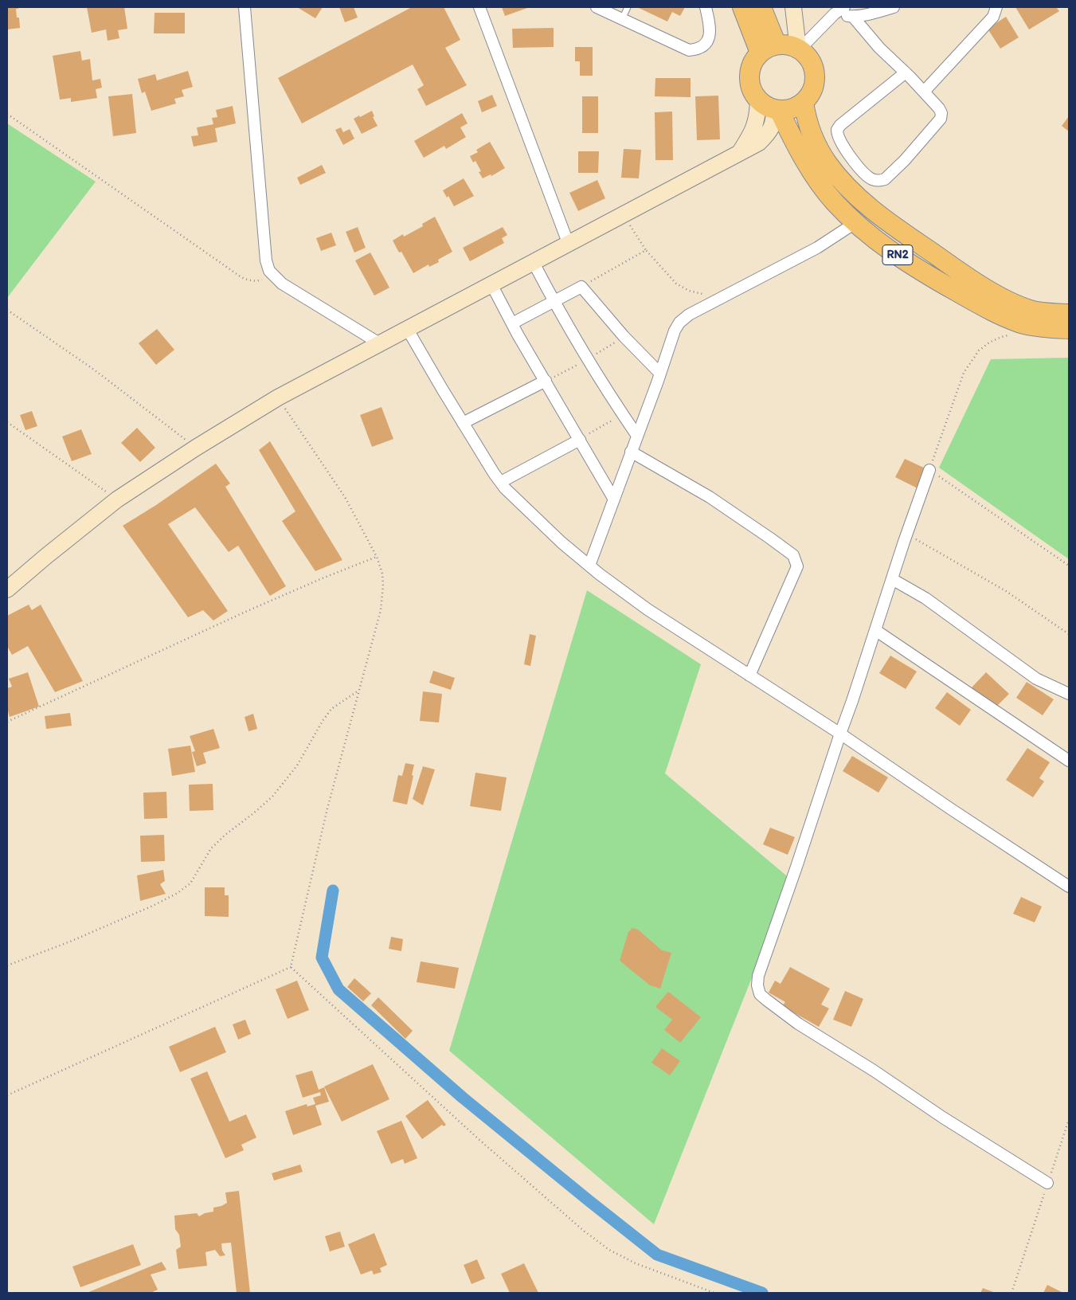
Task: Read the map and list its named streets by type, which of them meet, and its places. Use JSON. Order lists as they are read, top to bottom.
{
  "streets": {
    "highway": ["RN2"]
  }
}
